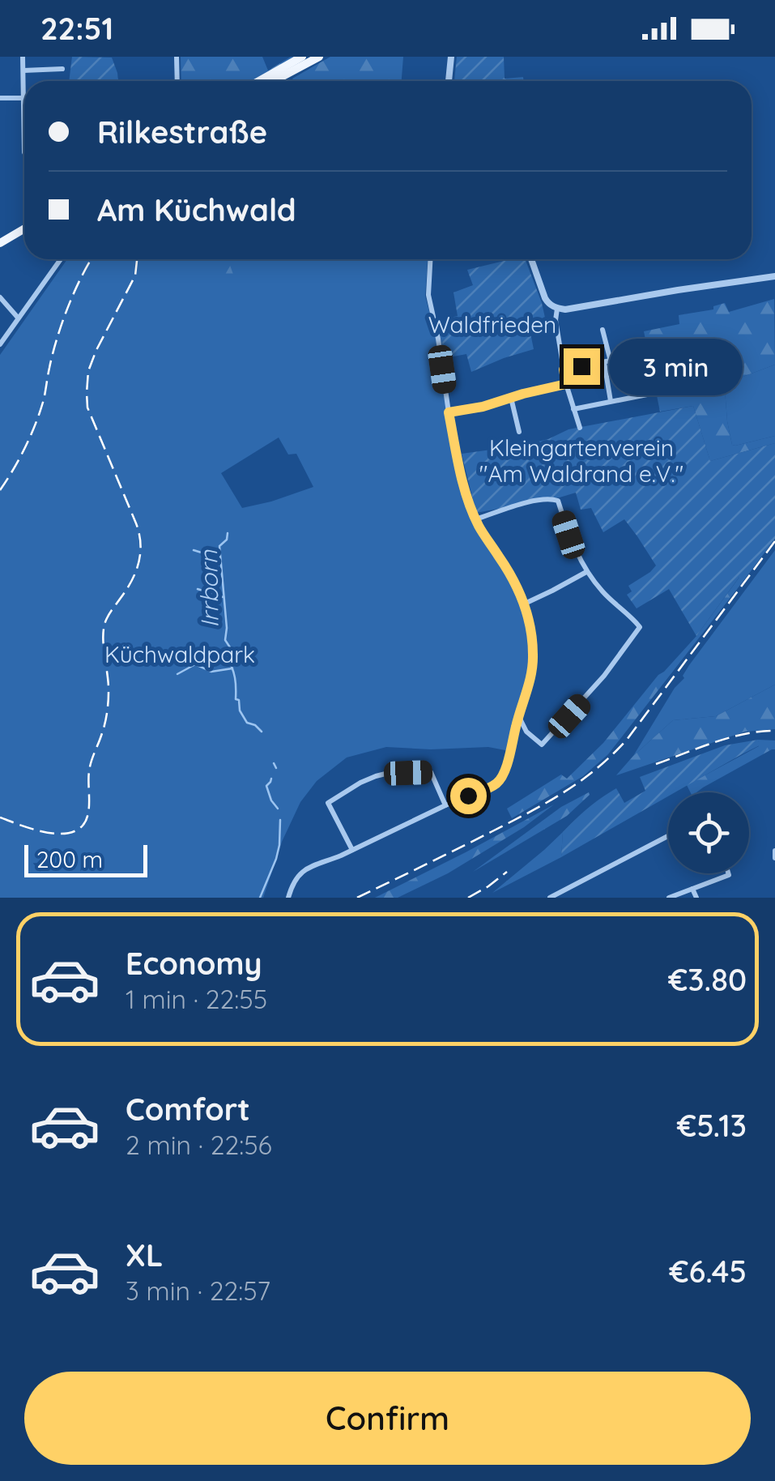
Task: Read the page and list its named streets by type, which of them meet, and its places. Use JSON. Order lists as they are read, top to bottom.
{
  "water": ["Irrborn"],
  "parks": ["Waldfrieden", "Kleingartenverein \"Am Waldrand e.V.\"", "Küchwaldpark"],
  "scale_bar": "200 m",
  "page": {
    "status": "22:51",
    "banner": ["Rilkestraße", "Am Küchwald"],
    "bubble": "3 min",
    "scale": "200 m",
    "list": [
      {
        "name": "Economy",
        "note": "1 min · 22:55",
        "value": "€3.80"
      },
      {
        "name": "Comfort",
        "note": "2 min · 22:56",
        "value": "€5.13"
      },
      {
        "name": "XL",
        "note": "3 min · 22:57",
        "value": "€6.45"
      }
    ],
    "buttons": "Confirm"
  }
}
